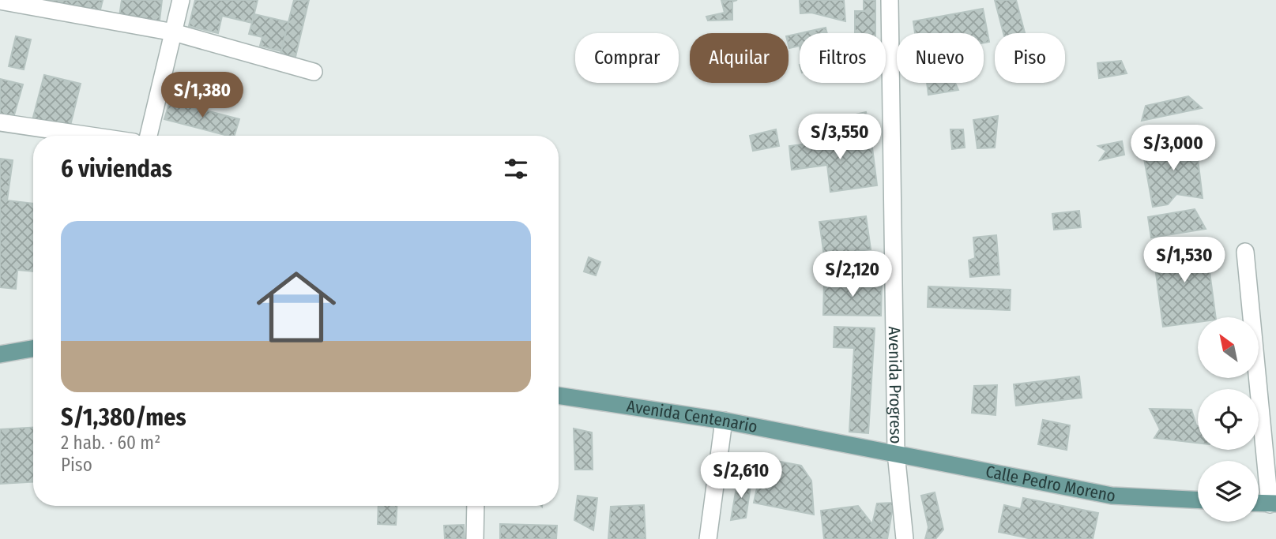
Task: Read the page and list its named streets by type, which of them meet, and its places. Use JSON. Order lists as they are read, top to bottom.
{
  "streets": {
    "main road": ["Avenida Centenario", "Calle Pedro Moreno"],
    "street": ["Avenida Progreso"]
  },
  "crossings": [
    ["Avenida Progreso", "Avenida Centenario"],
    ["Avenida Progreso", "Calle Pedro Moreno"],
    ["Avenida Centenario", "Calle Pedro Moreno"]
  ],
  "north": "top left",
  "page": {
    "chip": [
      "Comprar",
      "Alquilar",
      "Filtros",
      "Nuevo",
      "Piso"
    ],
    "price": [
      "S/1,380",
      "S/3,550",
      "S/3,000",
      "S/1,530",
      "S/2,120",
      "S/2,610"
    ],
    "heading": "6 viviendas",
    "list": [
      {
        "name": "S/1,380/mes",
        "note": "2 hab. · 60 m² · Piso"
      }
    ]
  }
}
